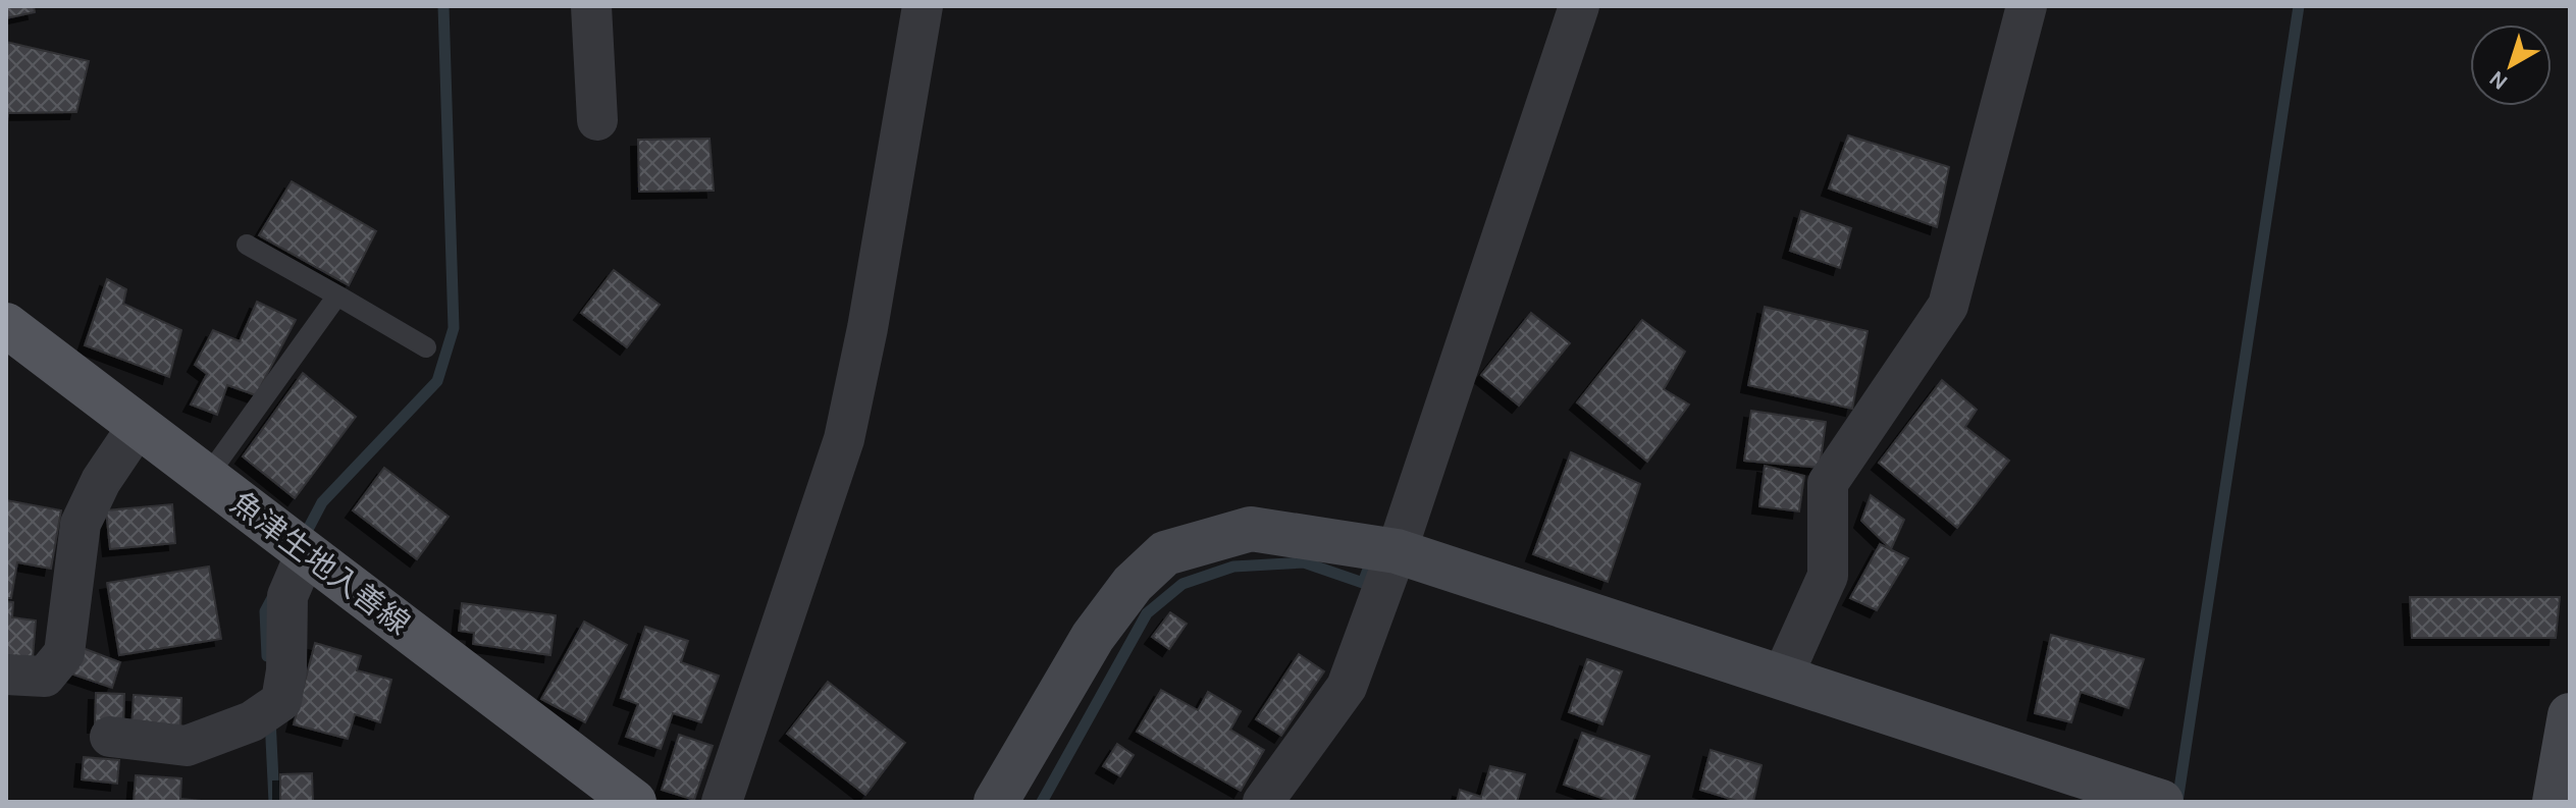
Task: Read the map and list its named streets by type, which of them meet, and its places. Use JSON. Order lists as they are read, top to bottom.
{
  "streets": {
    "main road": ["魚津生地入善線"]
  },
  "north": "bottom left"
}
